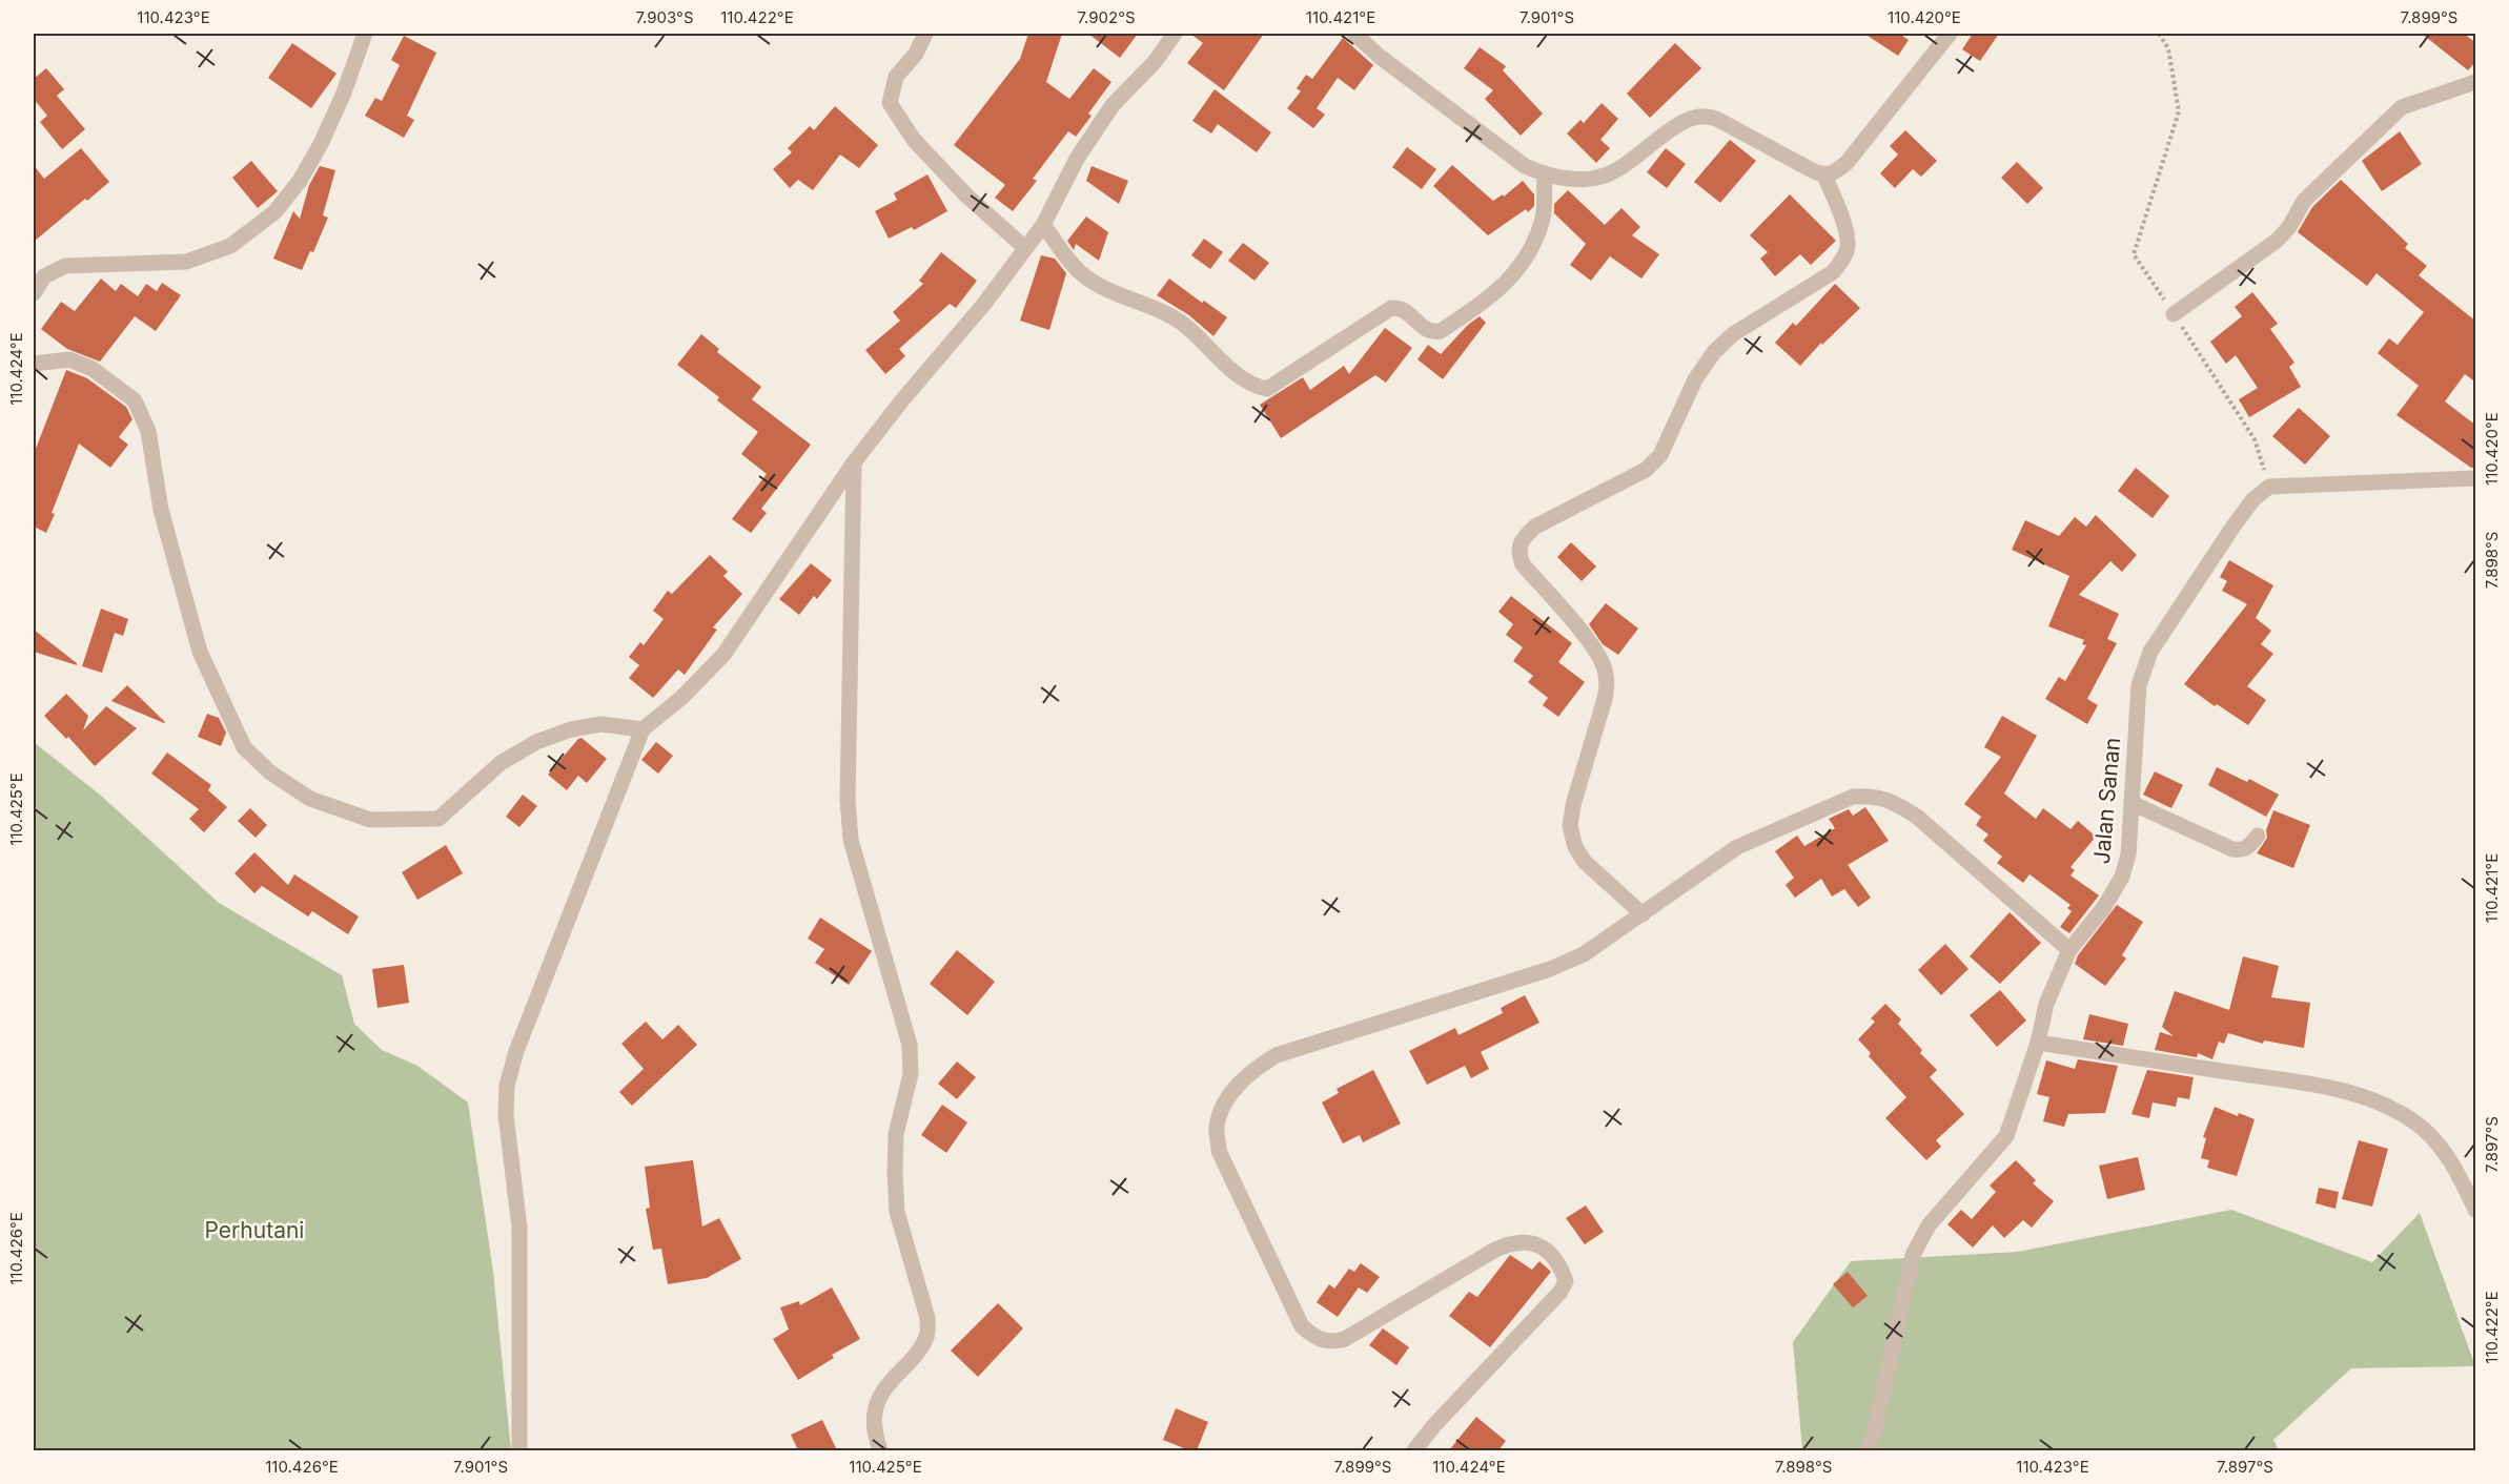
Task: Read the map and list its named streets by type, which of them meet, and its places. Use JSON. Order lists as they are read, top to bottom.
{
  "streets": {
    "street": ["Jalan Sanan"]
  },
  "parks": ["Perhutani"],
  "coordinates": [
    "110.423°E",
    "7.903°S",
    "110.422°E",
    "7.902°S",
    "110.421°E",
    "7.901°S",
    "110.420°E",
    "7.899°S",
    "110.424°E",
    "7.898°S",
    "110.425°E",
    "7.897°S",
    "110.426°E"
  ]
}
